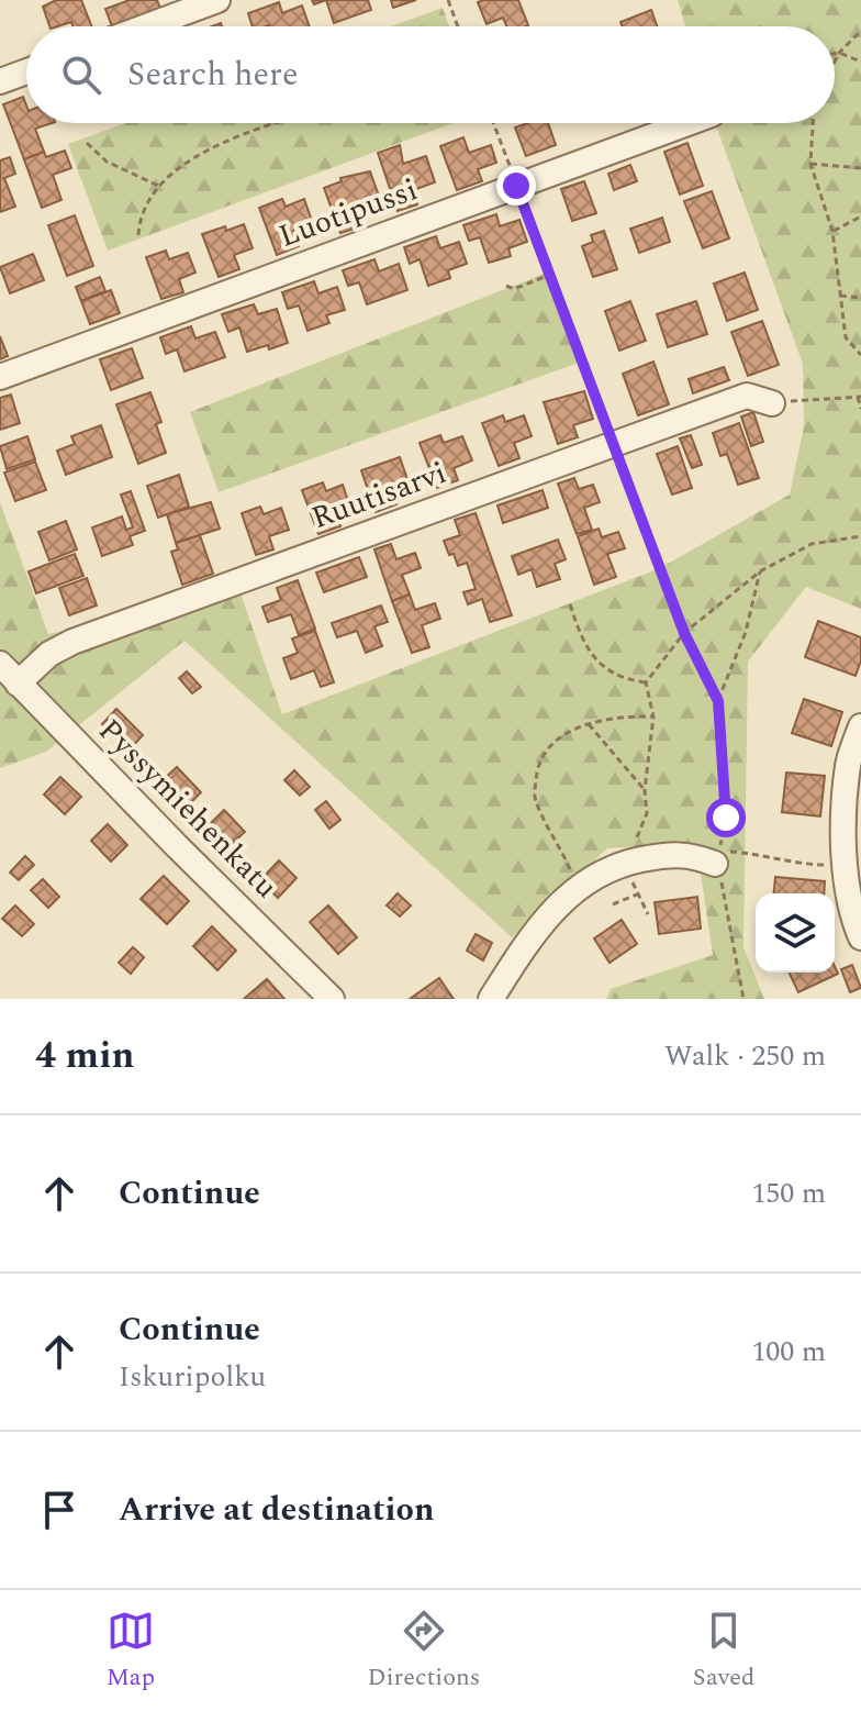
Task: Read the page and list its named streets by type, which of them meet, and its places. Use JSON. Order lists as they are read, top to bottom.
{
  "streets": {
    "street": ["Luotipussi", "Ruutisarvi", "Pyssymiehenkatu"]
  },
  "crossings": [
    ["Ruutisarvi", "Pyssymiehenkatu"]
  ],
  "page": {
    "search": "Search here",
    "heading": ["4 min", "Walk · 250 m"],
    "list": [
      ["Continue", "150 m"],
      ["Continue", "Iskuripolku", "100 m"],
      "Arrive at destination"
    ],
    "nav": ["Map", "Directions", "Saved"]
  }
}
